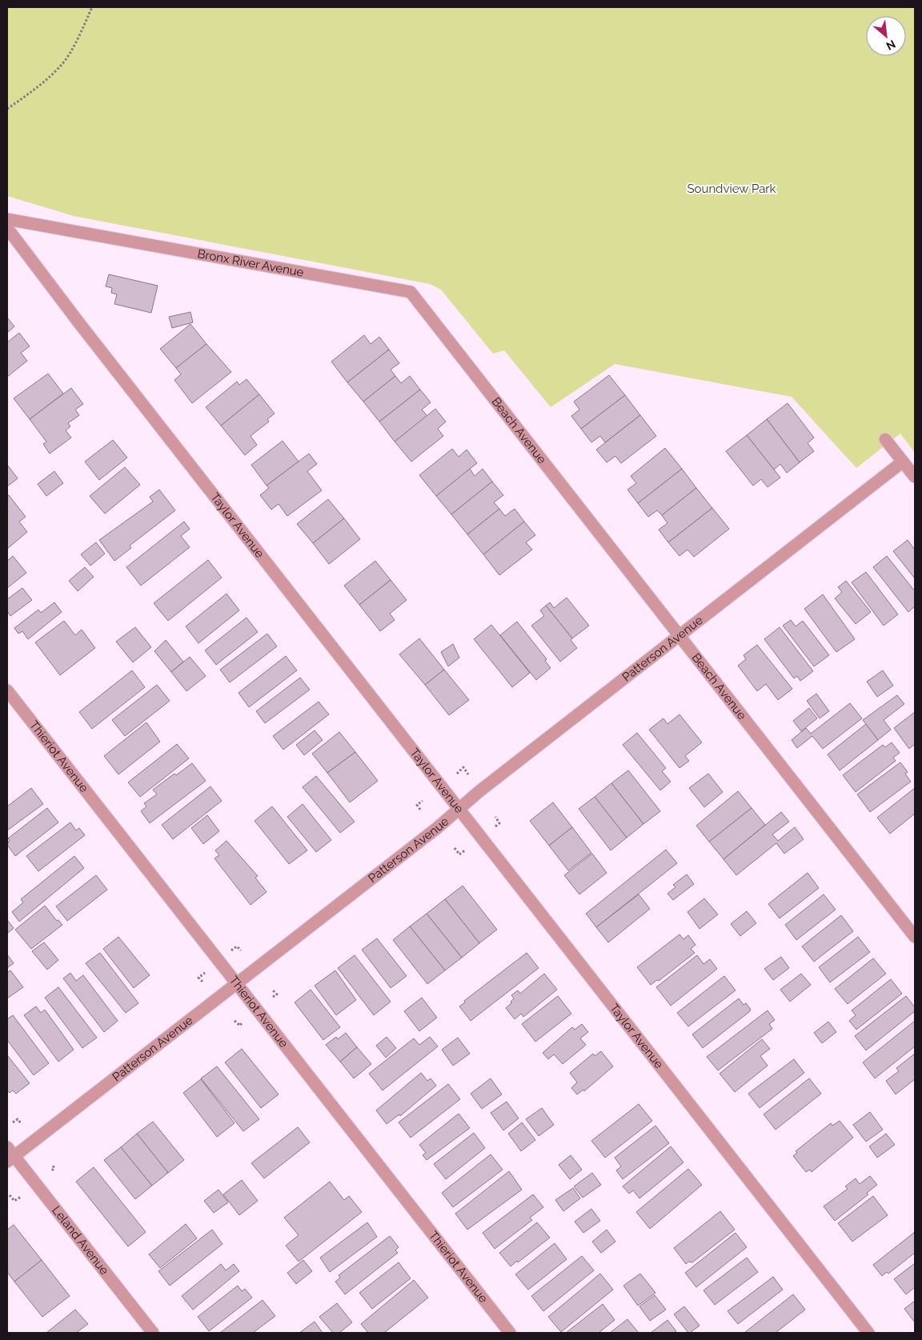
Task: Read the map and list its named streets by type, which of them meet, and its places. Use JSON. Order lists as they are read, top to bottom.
{
  "streets": {
    "street": [
      "Bronx River Avenue",
      "Beach Avenue",
      "Taylor Avenue",
      "Patterson Avenue",
      "Thieriot Avenue",
      "Leland Avenue"
    ]
  },
  "crossings": [
    ["Bronx River Avenue", "Beach Avenue"],
    ["Beach Avenue", "Patterson Avenue"],
    ["Taylor Avenue", "Patterson Avenue"],
    ["Patterson Avenue", "Thieriot Avenue"],
    ["Patterson Avenue", "Leland Avenue"]
  ],
  "parks": ["Soundview Park"],
  "north": "bottom right"
}
